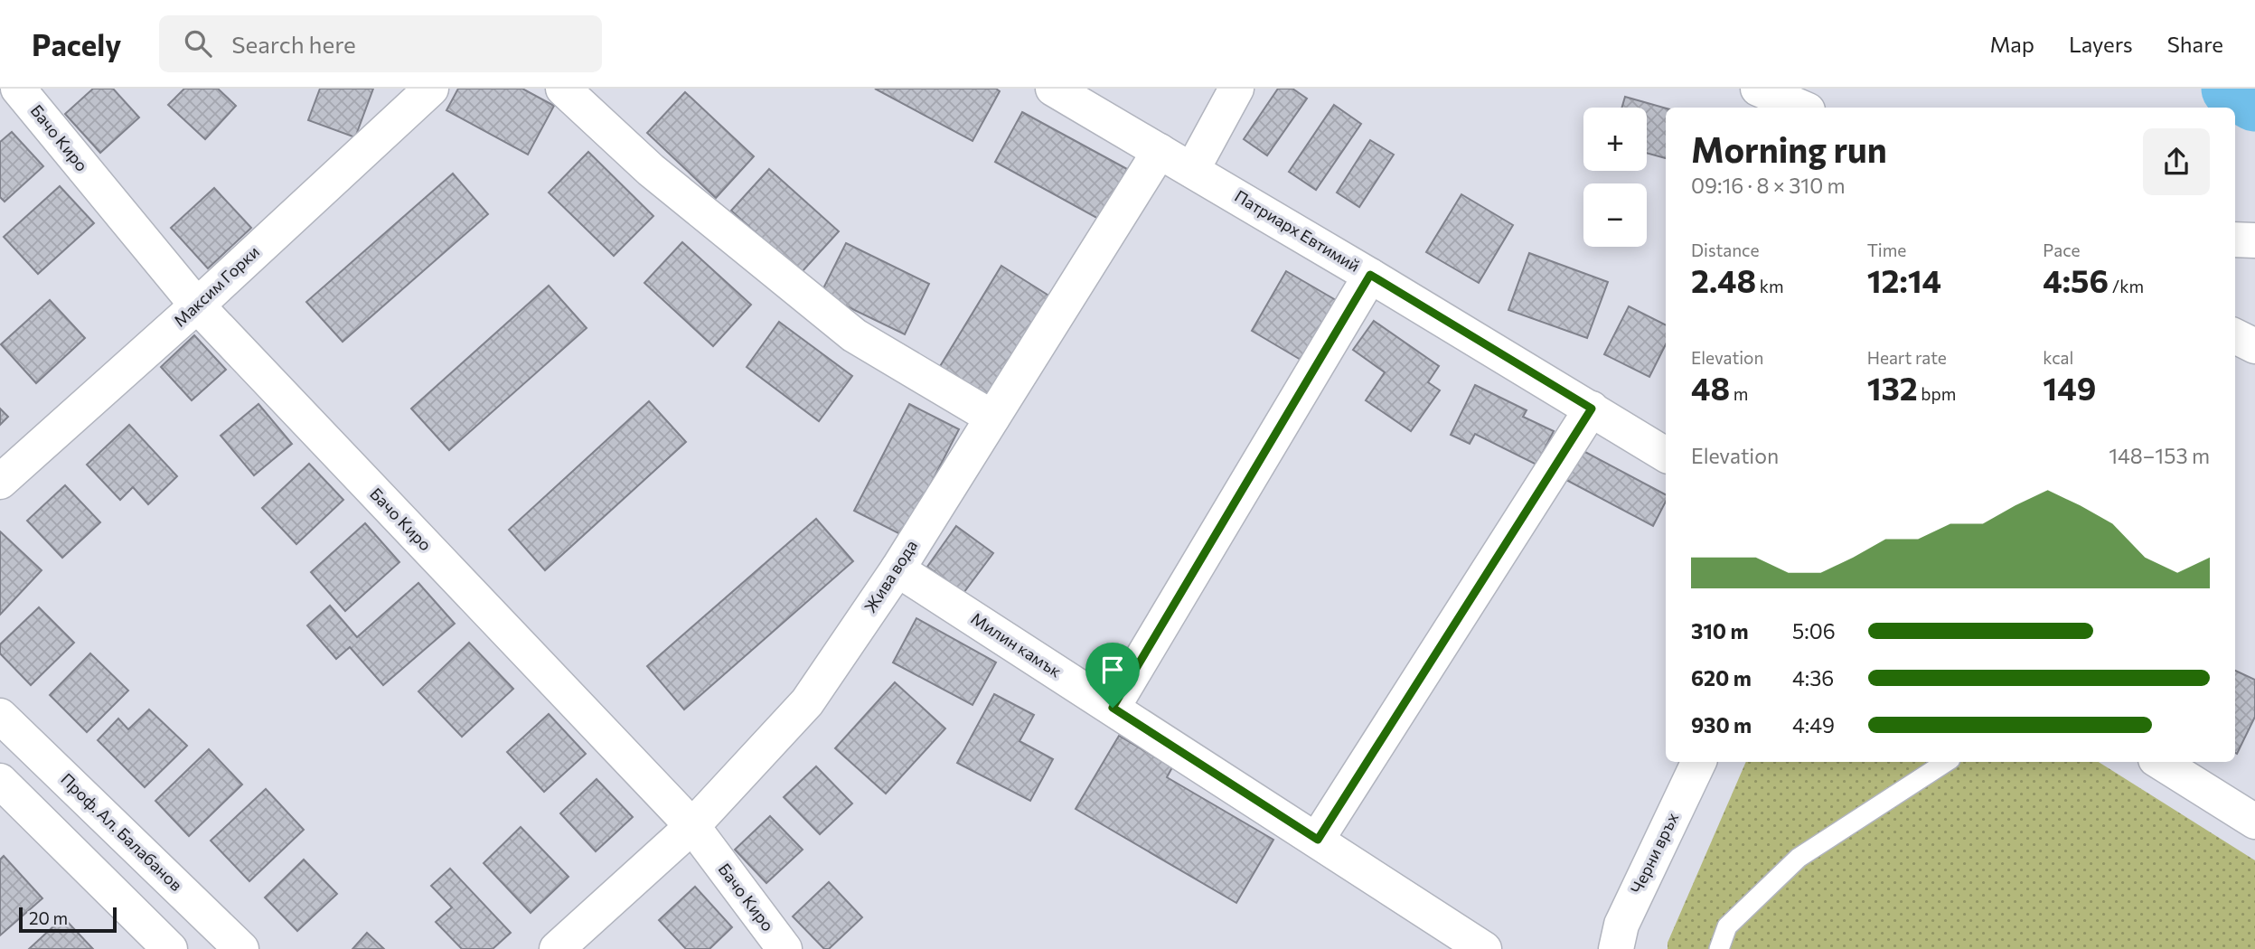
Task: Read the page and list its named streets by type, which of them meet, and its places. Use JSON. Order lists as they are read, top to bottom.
{
  "streets": {
    "street": [
      "Бачо Киро",
      "Патриарх Евтимий",
      "Максим Горки",
      "Жива вода",
      "Милин камък",
      "Проф. Ал. Балабанов",
      "Черни връх"
    ]
  },
  "crossings": [
    ["Бачо Киро", "Максим Горки"],
    ["Бачо Киро", "Жива вода"],
    ["Патриарх Евтимий", "Жива вода"],
    ["Жива вода", "Милин камък"]
  ],
  "scale_bar": "20 m",
  "page": {
    "header": "Pacely",
    "search": "Search here",
    "nav": ["Map", "Layers", "Share"],
    "map_buttons": ["+", "−"],
    "heading": ["Morning run", "09:16 · 8 × 310 m"],
    "stats": [
      ["Distance", "2.48 km"],
      ["Time", "12:14"],
      ["Pace", "4:56 /km"],
      ["Elevation", "48 m"],
      ["Heart rate", "132 bpm"],
      ["kcal", "149"]
    ],
    "chart": ["Elevation", "148–153 m"],
    "list": [
      {
        "name": "310 m",
        "note": "5:06"
      },
      {
        "name": "620 m",
        "note": "4:36"
      },
      {
        "name": "930 m",
        "note": "4:49"
      }
    ],
    "scale": "20 m"
  }
}
